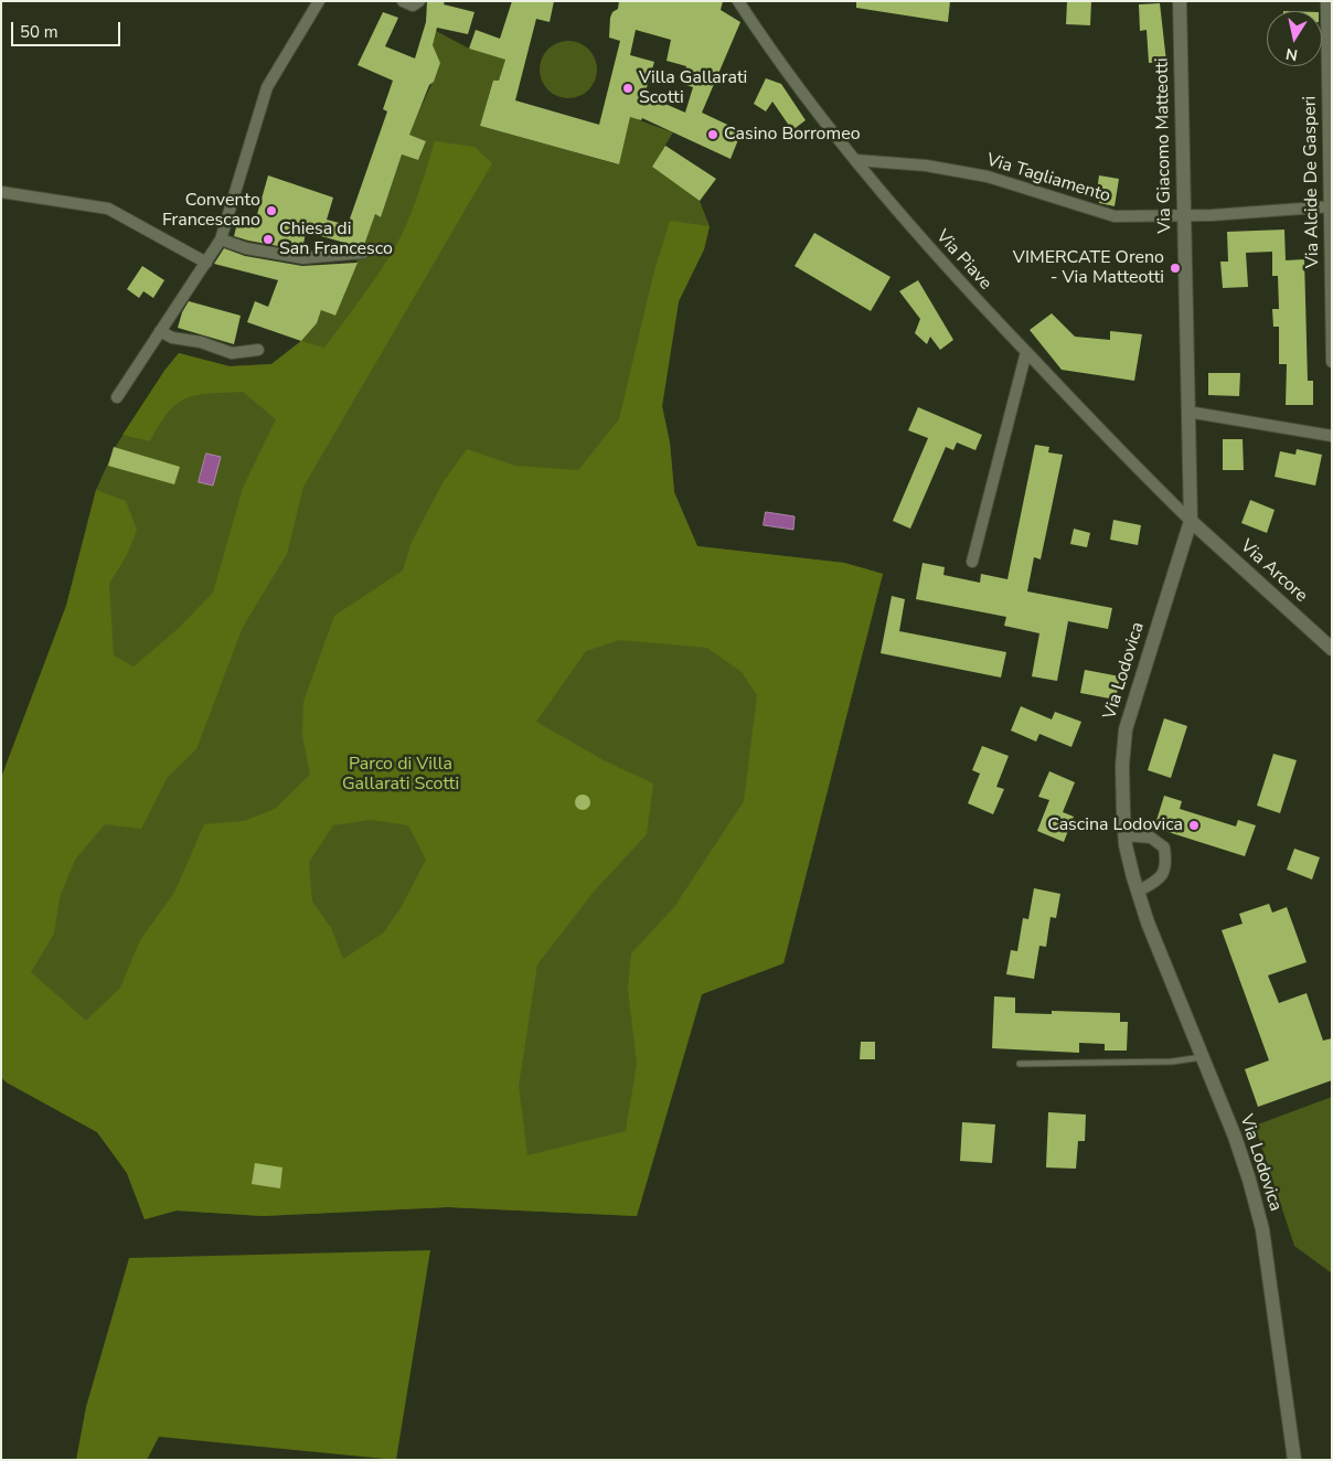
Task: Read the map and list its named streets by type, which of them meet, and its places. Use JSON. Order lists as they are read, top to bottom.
{
  "streets": {
    "street": [
      "Via Giacomo Matteotti",
      "Via Tagliamento",
      "Via Alcide De Gasperi",
      "Via Piave",
      "Via Arcore",
      "Via Lodovica"
    ]
  },
  "crossings": [
    ["Via Giacomo Matteotti", "Via Tagliamento"],
    ["Via Giacomo Matteotti", "Via Piave"],
    ["Via Giacomo Matteotti", "Via Arcore"],
    ["Via Giacomo Matteotti", "Via Lodovica"],
    ["Via Tagliamento", "Via Alcide De Gasperi"],
    ["Via Tagliamento", "Via Piave"],
    ["Via Piave", "Via Arcore"],
    ["Via Piave", "Via Lodovica"],
    ["Via Arcore", "Via Lodovica"]
  ],
  "parks": ["Parco di Villa Gallarati Scotti"],
  "places": [
    "Villa Gallarati Scotti",
    "Casino Borromeo",
    "Convento Francescano",
    "Chiesa di San Francesco",
    "VIMERCATE Oreno - Via Matteotti",
    "Cascina Lodovica"
  ],
  "scale_bar": "50 m",
  "north": "bottom"
}
